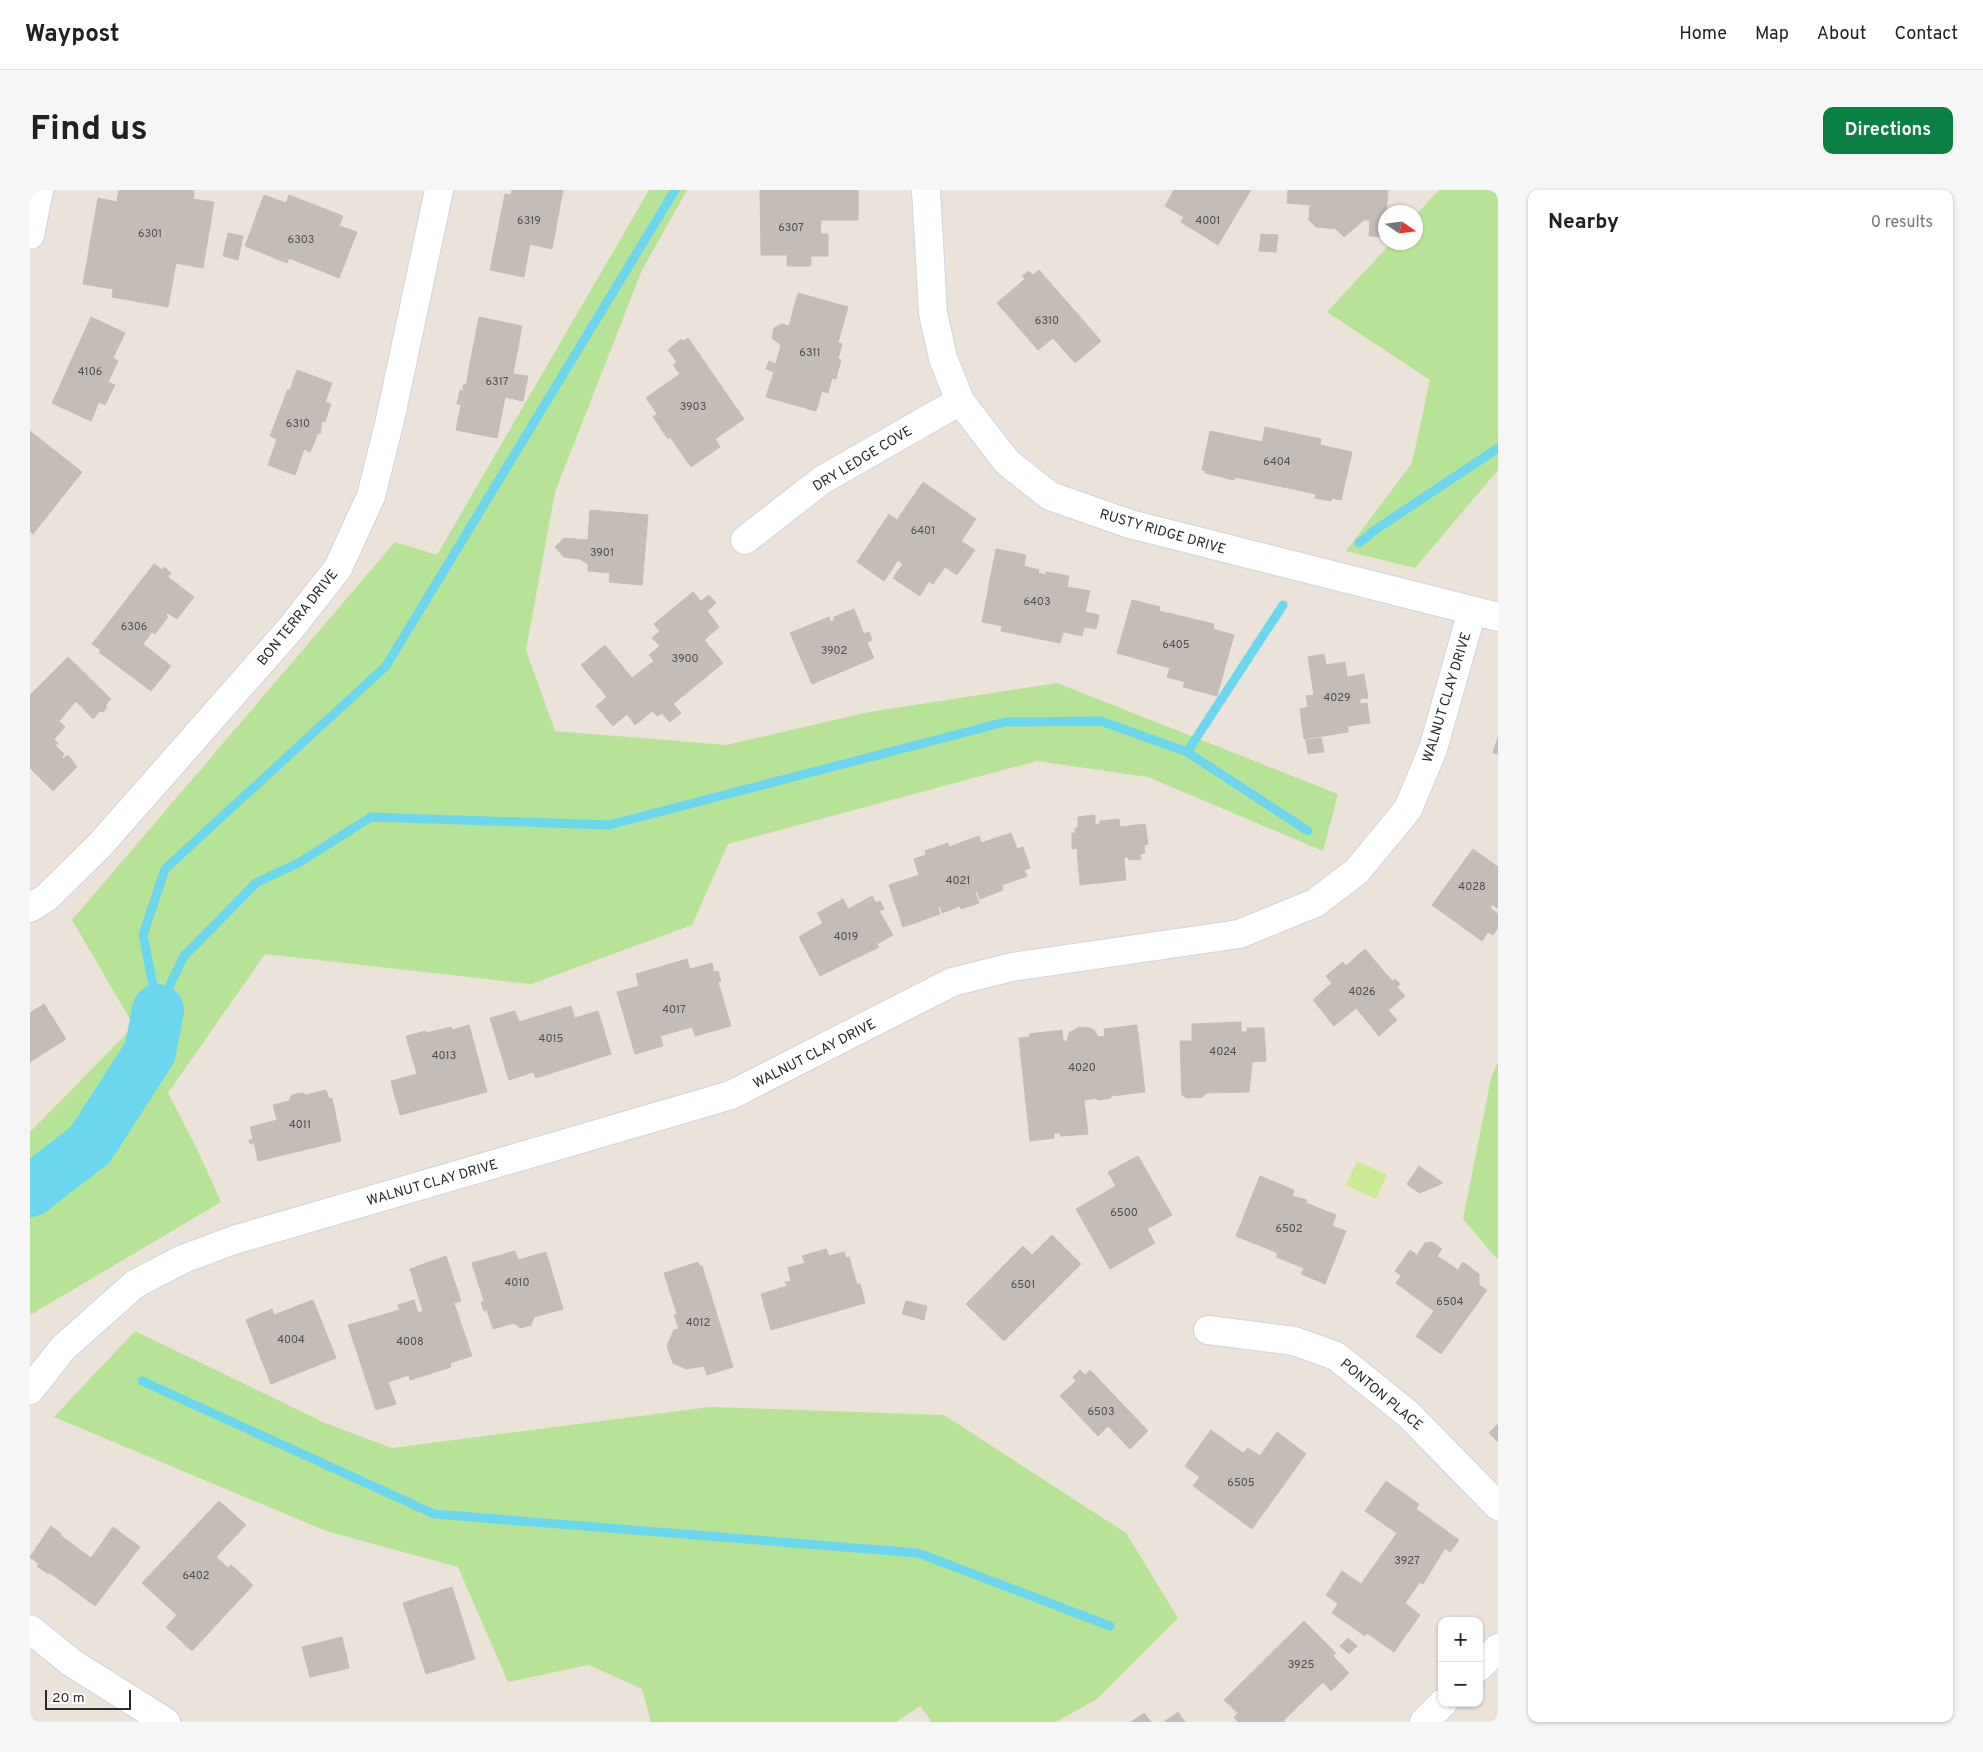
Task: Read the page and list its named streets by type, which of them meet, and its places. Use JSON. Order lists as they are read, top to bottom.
{
  "streets": {
    "street": [
      "DRY LEDGE COVE",
      "RUSTY RIDGE DRIVE",
      "BON TERRA DRIVE",
      "WALNUT CLAY DRIVE",
      "PONTON PLACE"
    ]
  },
  "crossings": [
    ["DRY LEDGE COVE", "RUSTY RIDGE DRIVE"],
    ["RUSTY RIDGE DRIVE", "WALNUT CLAY DRIVE"]
  ],
  "house_numbers": [
    "6319",
    "4001",
    "6307",
    "6301",
    "6303",
    "6310",
    "6311",
    "4106",
    "6317",
    "3903",
    "6310",
    "6404",
    "6401",
    "3901",
    "6403",
    "6306",
    "6405",
    "3902",
    "3900",
    "4029",
    "4021",
    "4028",
    "4019",
    "4026",
    "4017",
    "4015",
    "4024",
    "4013",
    "4020",
    "4011",
    "6500",
    "6502",
    "4010",
    "6501",
    "6504",
    "4012",
    "4004",
    "4008",
    "6503",
    "6505",
    "3927",
    "6402",
    "3925"
  ],
  "scale_bar": "20 m",
  "north": "right",
  "page": {
    "header": "Waypost",
    "nav": [
      "Home",
      "Map",
      "About",
      "Contact"
    ],
    "buttons": "Directions",
    "title": "Find us",
    "heading": ["Nearby", "0 results"],
    "map_buttons": ["+", "−"],
    "scale": "20 m"
  }
}
